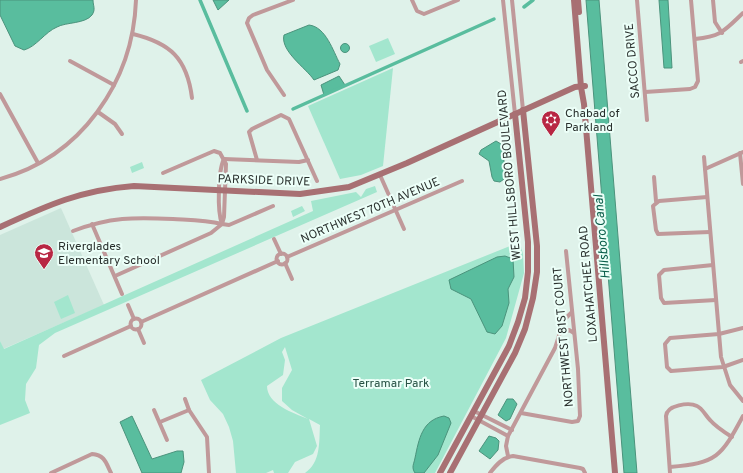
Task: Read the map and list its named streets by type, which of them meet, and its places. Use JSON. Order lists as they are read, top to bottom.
{
  "streets": {
    "street": [
      "SACCO DRIVE",
      "WEST HILLSBORO BOULEVARD",
      "PARKSIDE DRIVE",
      "NORTHWEST 70TH AVENUE",
      "LOXAHATCHEE ROAD",
      "NORTHWEST 81ST COURT"
    ]
  },
  "crossings": [
    ["WEST HILLSBORO BOULEVARD", "PARKSIDE DRIVE"],
    ["PARKSIDE DRIVE", "LOXAHATCHEE ROAD"]
  ],
  "water": ["Hillsboro Canal"],
  "parks": ["Terramar Park"],
  "places": {
    "synagogue": ["Chabad of Parkland"],
    "school or university": ["Riverglades Elementary School"]
  }
}
